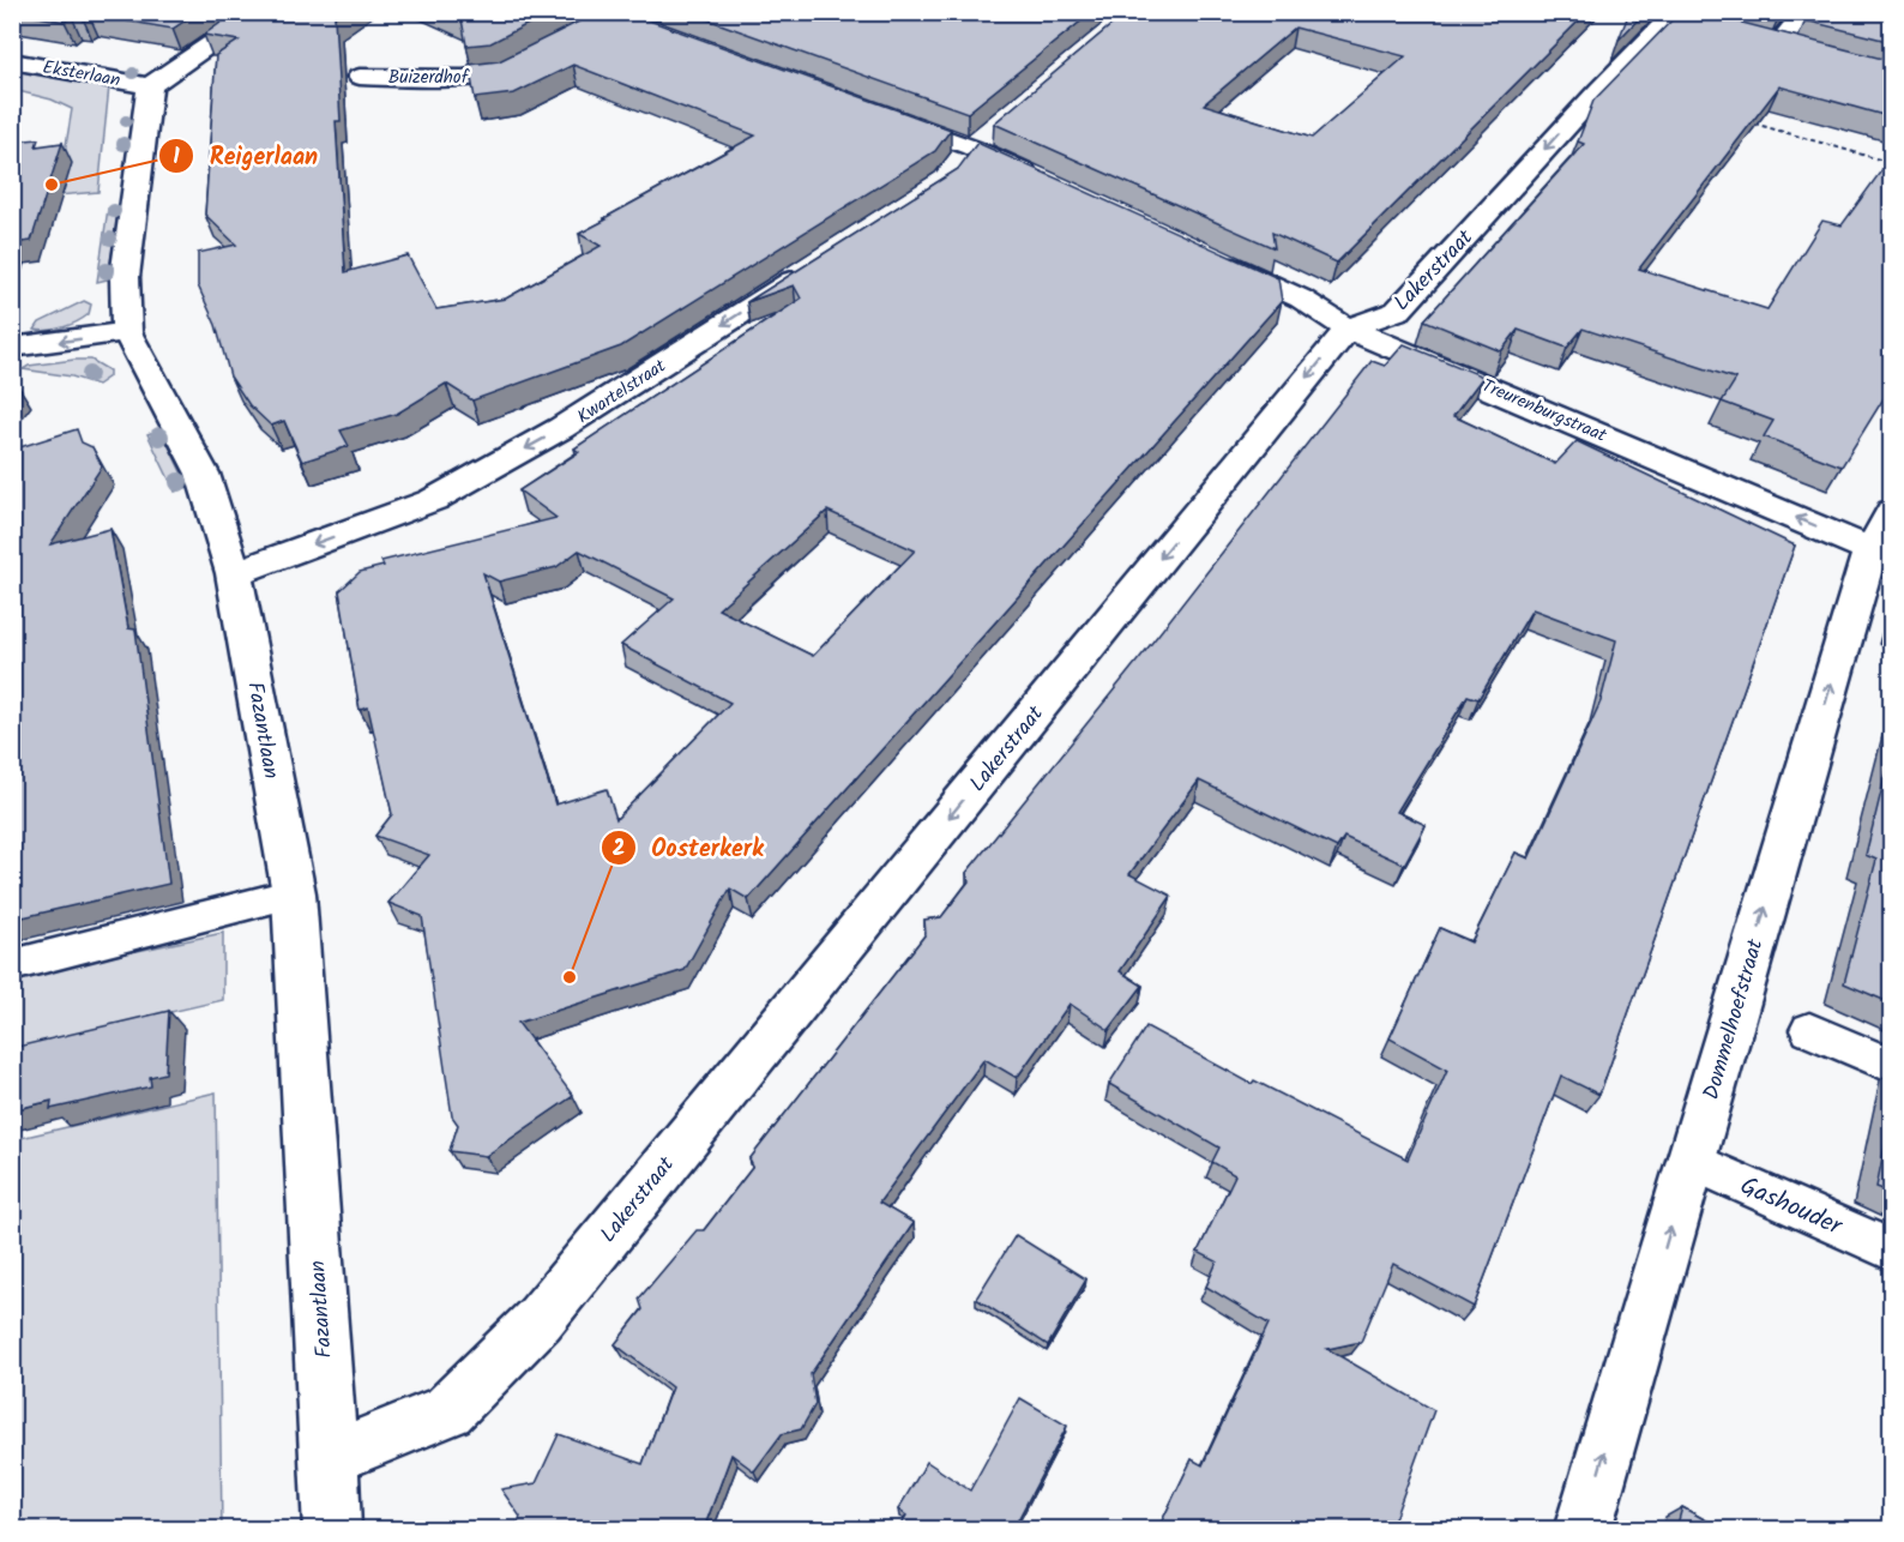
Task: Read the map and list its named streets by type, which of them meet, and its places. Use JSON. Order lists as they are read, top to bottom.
{
  "streets": {
    "street": [
      "Eksterlaan",
      "Buizerdhof",
      "Lakerstraat",
      "Kwartelstraat",
      "Treurenburgstraat",
      "Fazantlaan",
      "Dommelhoefstraat"
    ],
    "lane": ["Gashouder"]
  },
  "crossings": [
    ["Eksterlaan", "Fazantlaan"],
    ["Lakerstraat", "Treurenburgstraat"],
    ["Lakerstraat", "Fazantlaan"],
    ["Kwartelstraat", "Fazantlaan"],
    ["Treurenburgstraat", "Dommelhoefstraat"],
    ["Dommelhoefstraat", "Gashouder"]
  ],
  "one_way": [
    "Lakerstraat",
    "Kwartelstraat",
    "Treurenburgstraat",
    "Dommelhoefstraat"
  ],
  "places": ["Reigerlaan", "Oosterkerk"]
}
